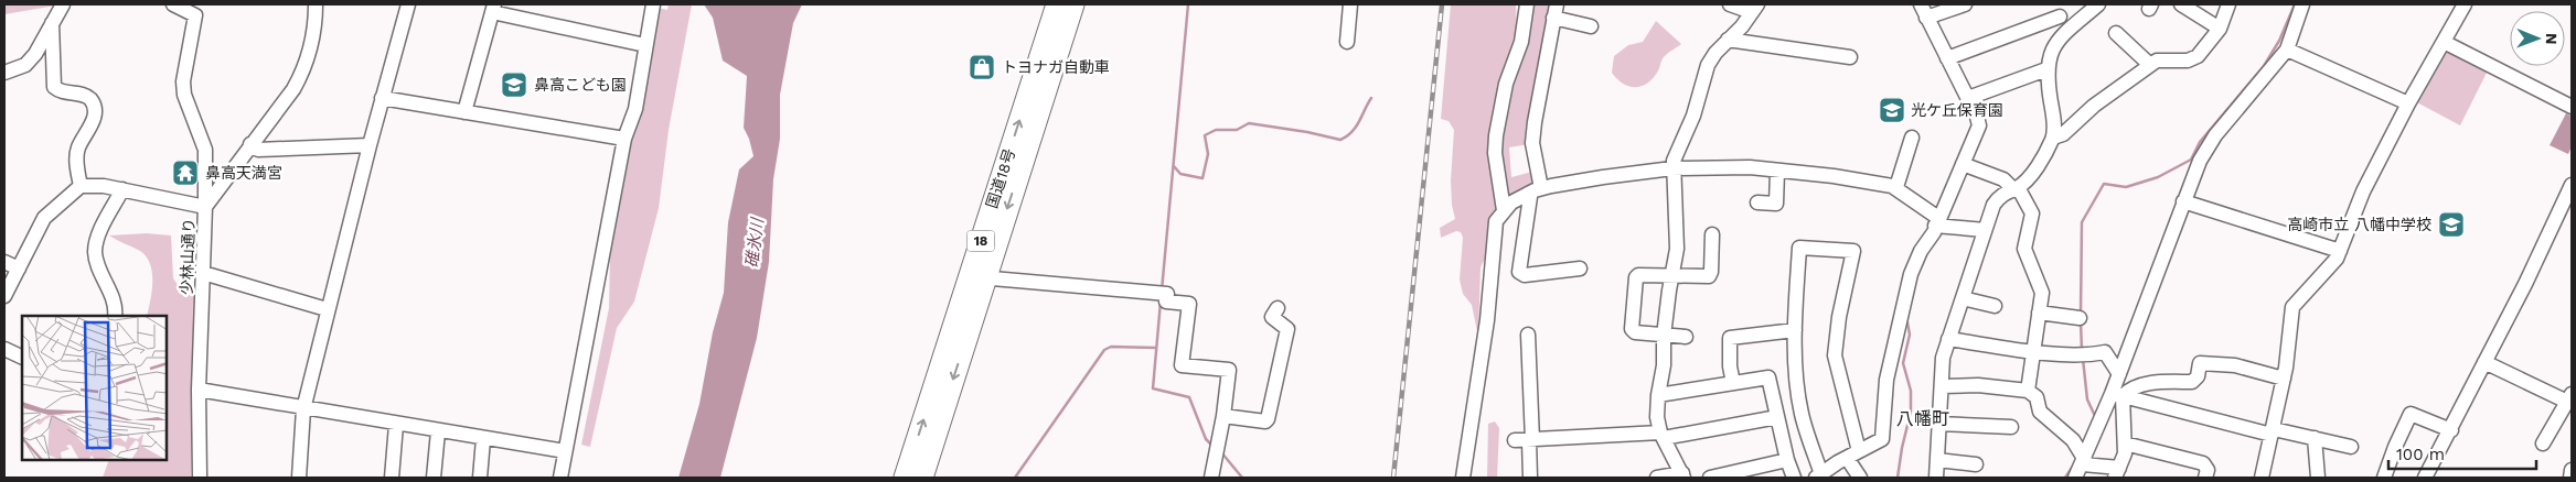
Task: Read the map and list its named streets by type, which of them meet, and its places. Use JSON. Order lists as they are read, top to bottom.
{
  "streets": {
    "highway": ["国道18号", "18"],
    "street": ["少林山通り"]
  },
  "districts": ["八幡町"],
  "water": ["碓氷川"],
  "places": {
    "shop": ["トヨナガ自動車"],
    "school or university": ["鼻高こども園", "光ケ丘保育園", "高崎市立 八幡中学校"],
    "temple": ["鼻高天満宮"]
  },
  "scale_bar": "100 m",
  "north": "right"
}
